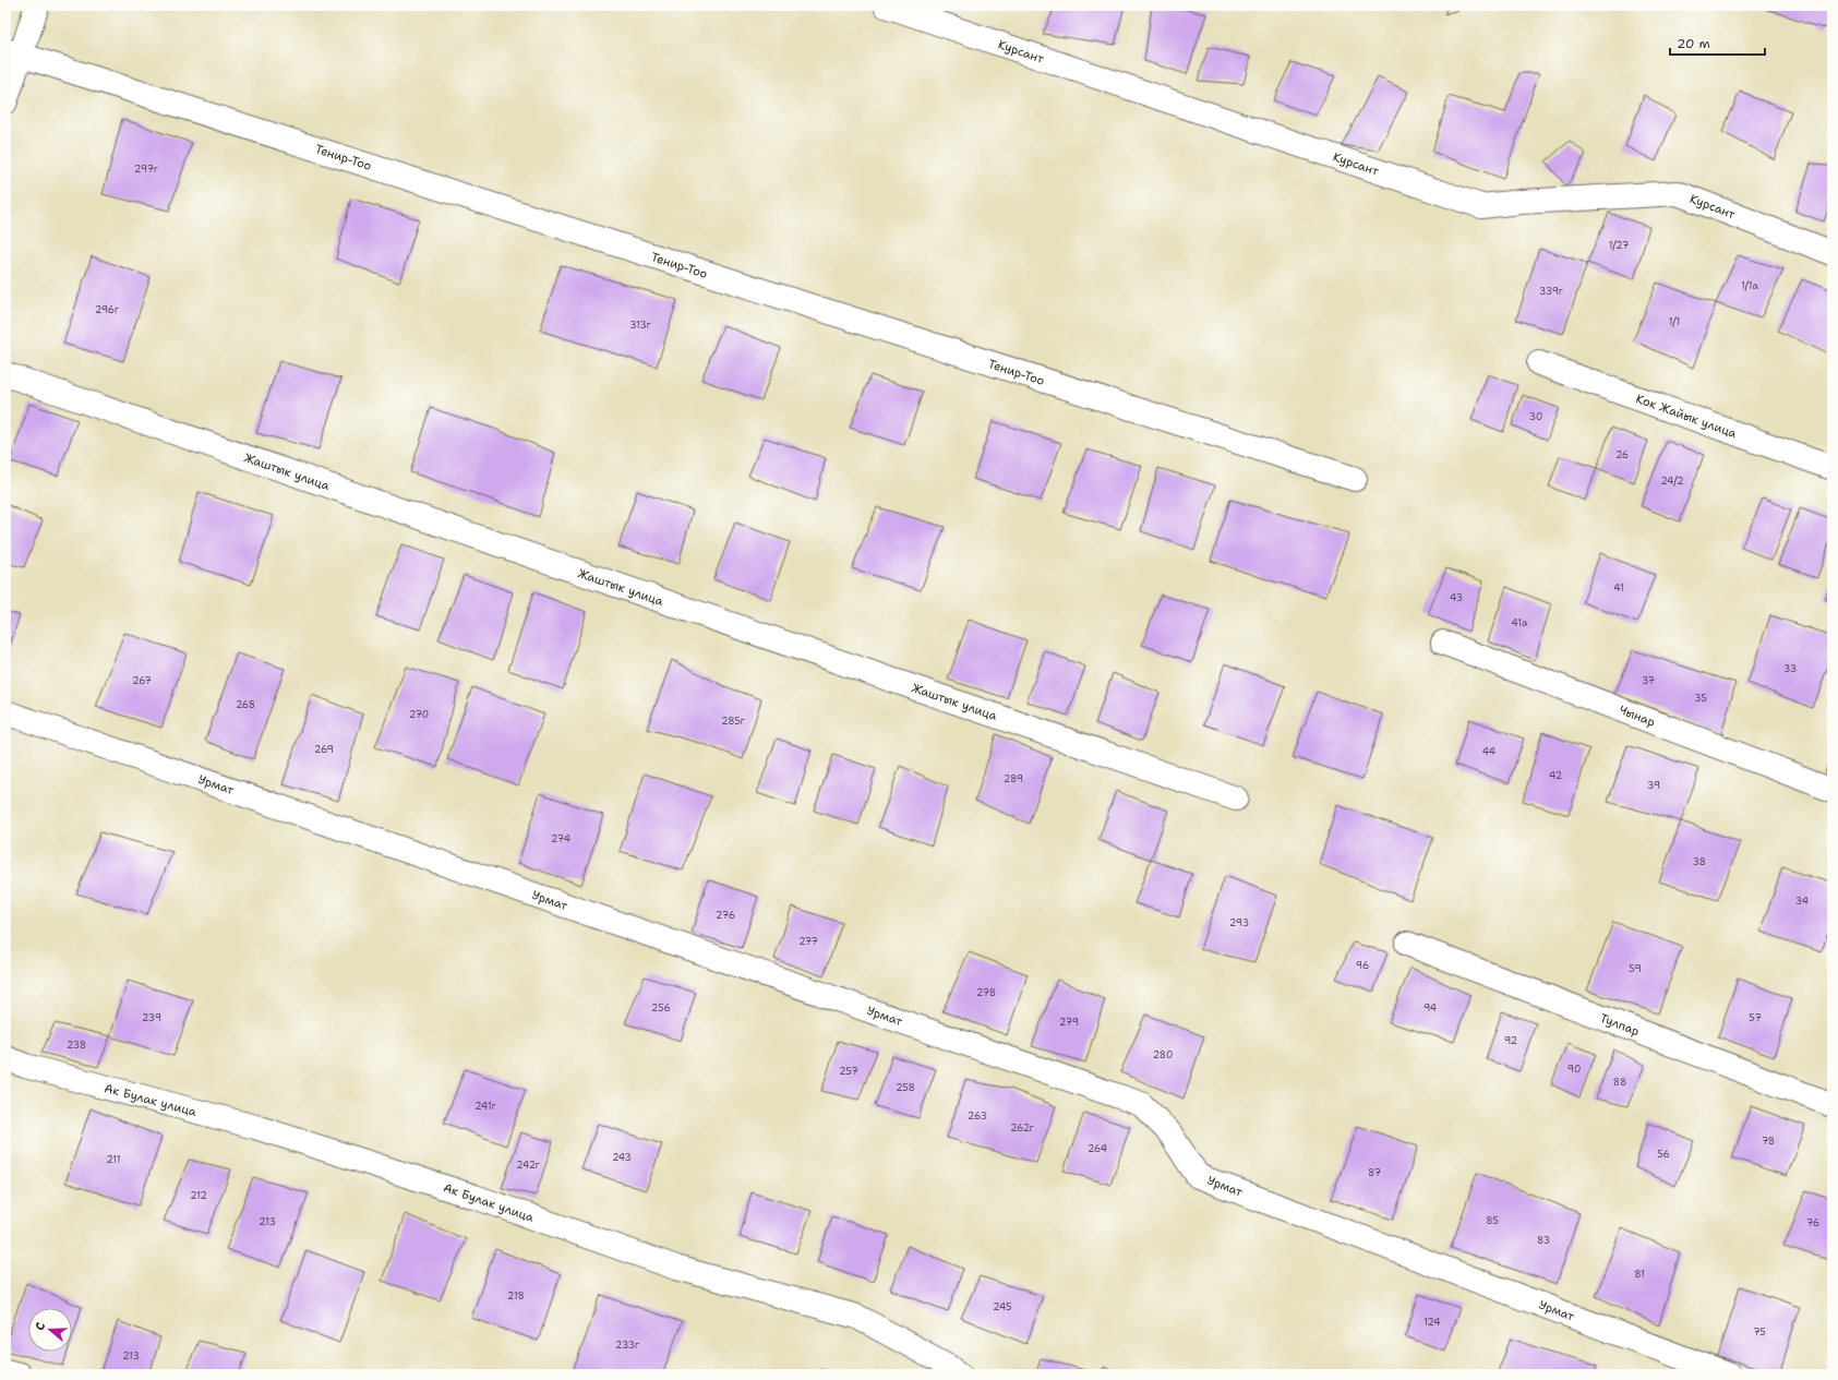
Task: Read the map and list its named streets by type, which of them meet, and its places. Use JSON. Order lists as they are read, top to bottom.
{
  "streets": {
    "street": [
      "Курсант",
      "Тенир-Тоо",
      "Кок Жайык улица",
      "Жаштык улица",
      "Чынар",
      "Урмат",
      "Тулпар",
      "Ак Булак улица"
    ]
  },
  "house_numbers": [
    "297г",
    "1/27",
    "1/1а",
    "339г",
    "296г",
    "1/1",
    "313г",
    "30",
    "26",
    "24/2",
    "41",
    "43",
    "41а",
    "33",
    "267",
    "37",
    "35",
    "268",
    "270",
    "285г",
    "269",
    "44",
    "42",
    "289",
    "39",
    "274",
    "38",
    "34",
    "276",
    "293",
    "277",
    "96",
    "59",
    "278",
    "256",
    "94",
    "239",
    "57",
    "279",
    "92",
    "238",
    "280",
    "90",
    "257",
    "88",
    "258",
    "241г",
    "263",
    "262г",
    "78",
    "264",
    "56",
    "243",
    "211",
    "242г",
    "87",
    "212",
    "85",
    "213",
    "76",
    "83",
    "81",
    "218",
    "245",
    "124",
    "75",
    "233г",
    "213"
  ],
  "scale_bar": "20 m",
  "north": "left"
}
